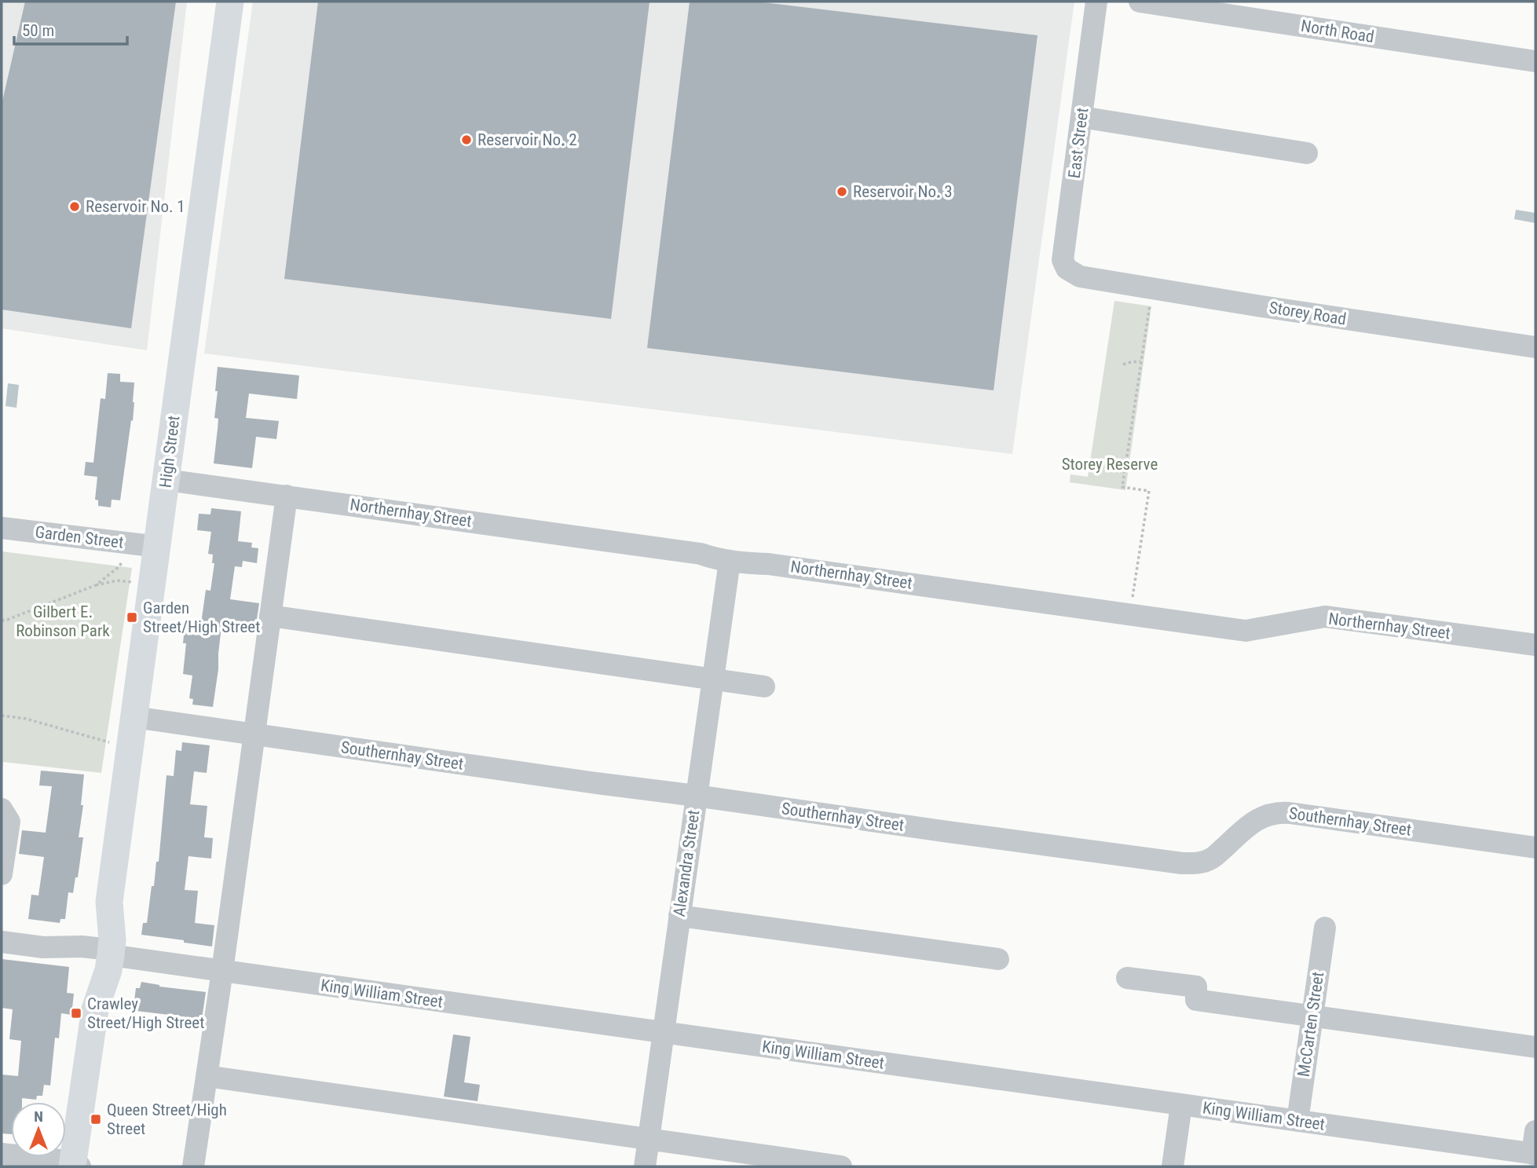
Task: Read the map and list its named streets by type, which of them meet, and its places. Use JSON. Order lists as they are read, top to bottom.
{
  "streets": {
    "main road": ["High Street"],
    "street": [
      "North Road",
      "East Street",
      "Storey Road",
      "Northernhay Street",
      "Garden Street",
      "Southernhay Street",
      "Alexandra Street",
      "King William Street",
      "McCarten Street"
    ]
  },
  "crossings": [
    ["East Street", "Storey Road"],
    ["High Street", "Northernhay Street"],
    ["High Street", "Garden Street"],
    ["High Street", "Southernhay Street"],
    ["High Street", "King William Street"],
    ["Northernhay Street", "Alexandra Street"],
    ["Southernhay Street", "Alexandra Street"],
    ["Alexandra Street", "King William Street"],
    ["King William Street", "McCarten Street"]
  ],
  "parks": ["Storey Reserve", "Gilbert E. Robinson Park"],
  "places": {
    "other": ["Reservoir No. 2", "Reservoir No. 3", "Reservoir No. 1"],
    "transit": ["Garden Street/High Street", "Crawley Street/High Street", "Queen Street/High Street"]
  },
  "scale_bar": "50 m",
  "north": "top"
}
